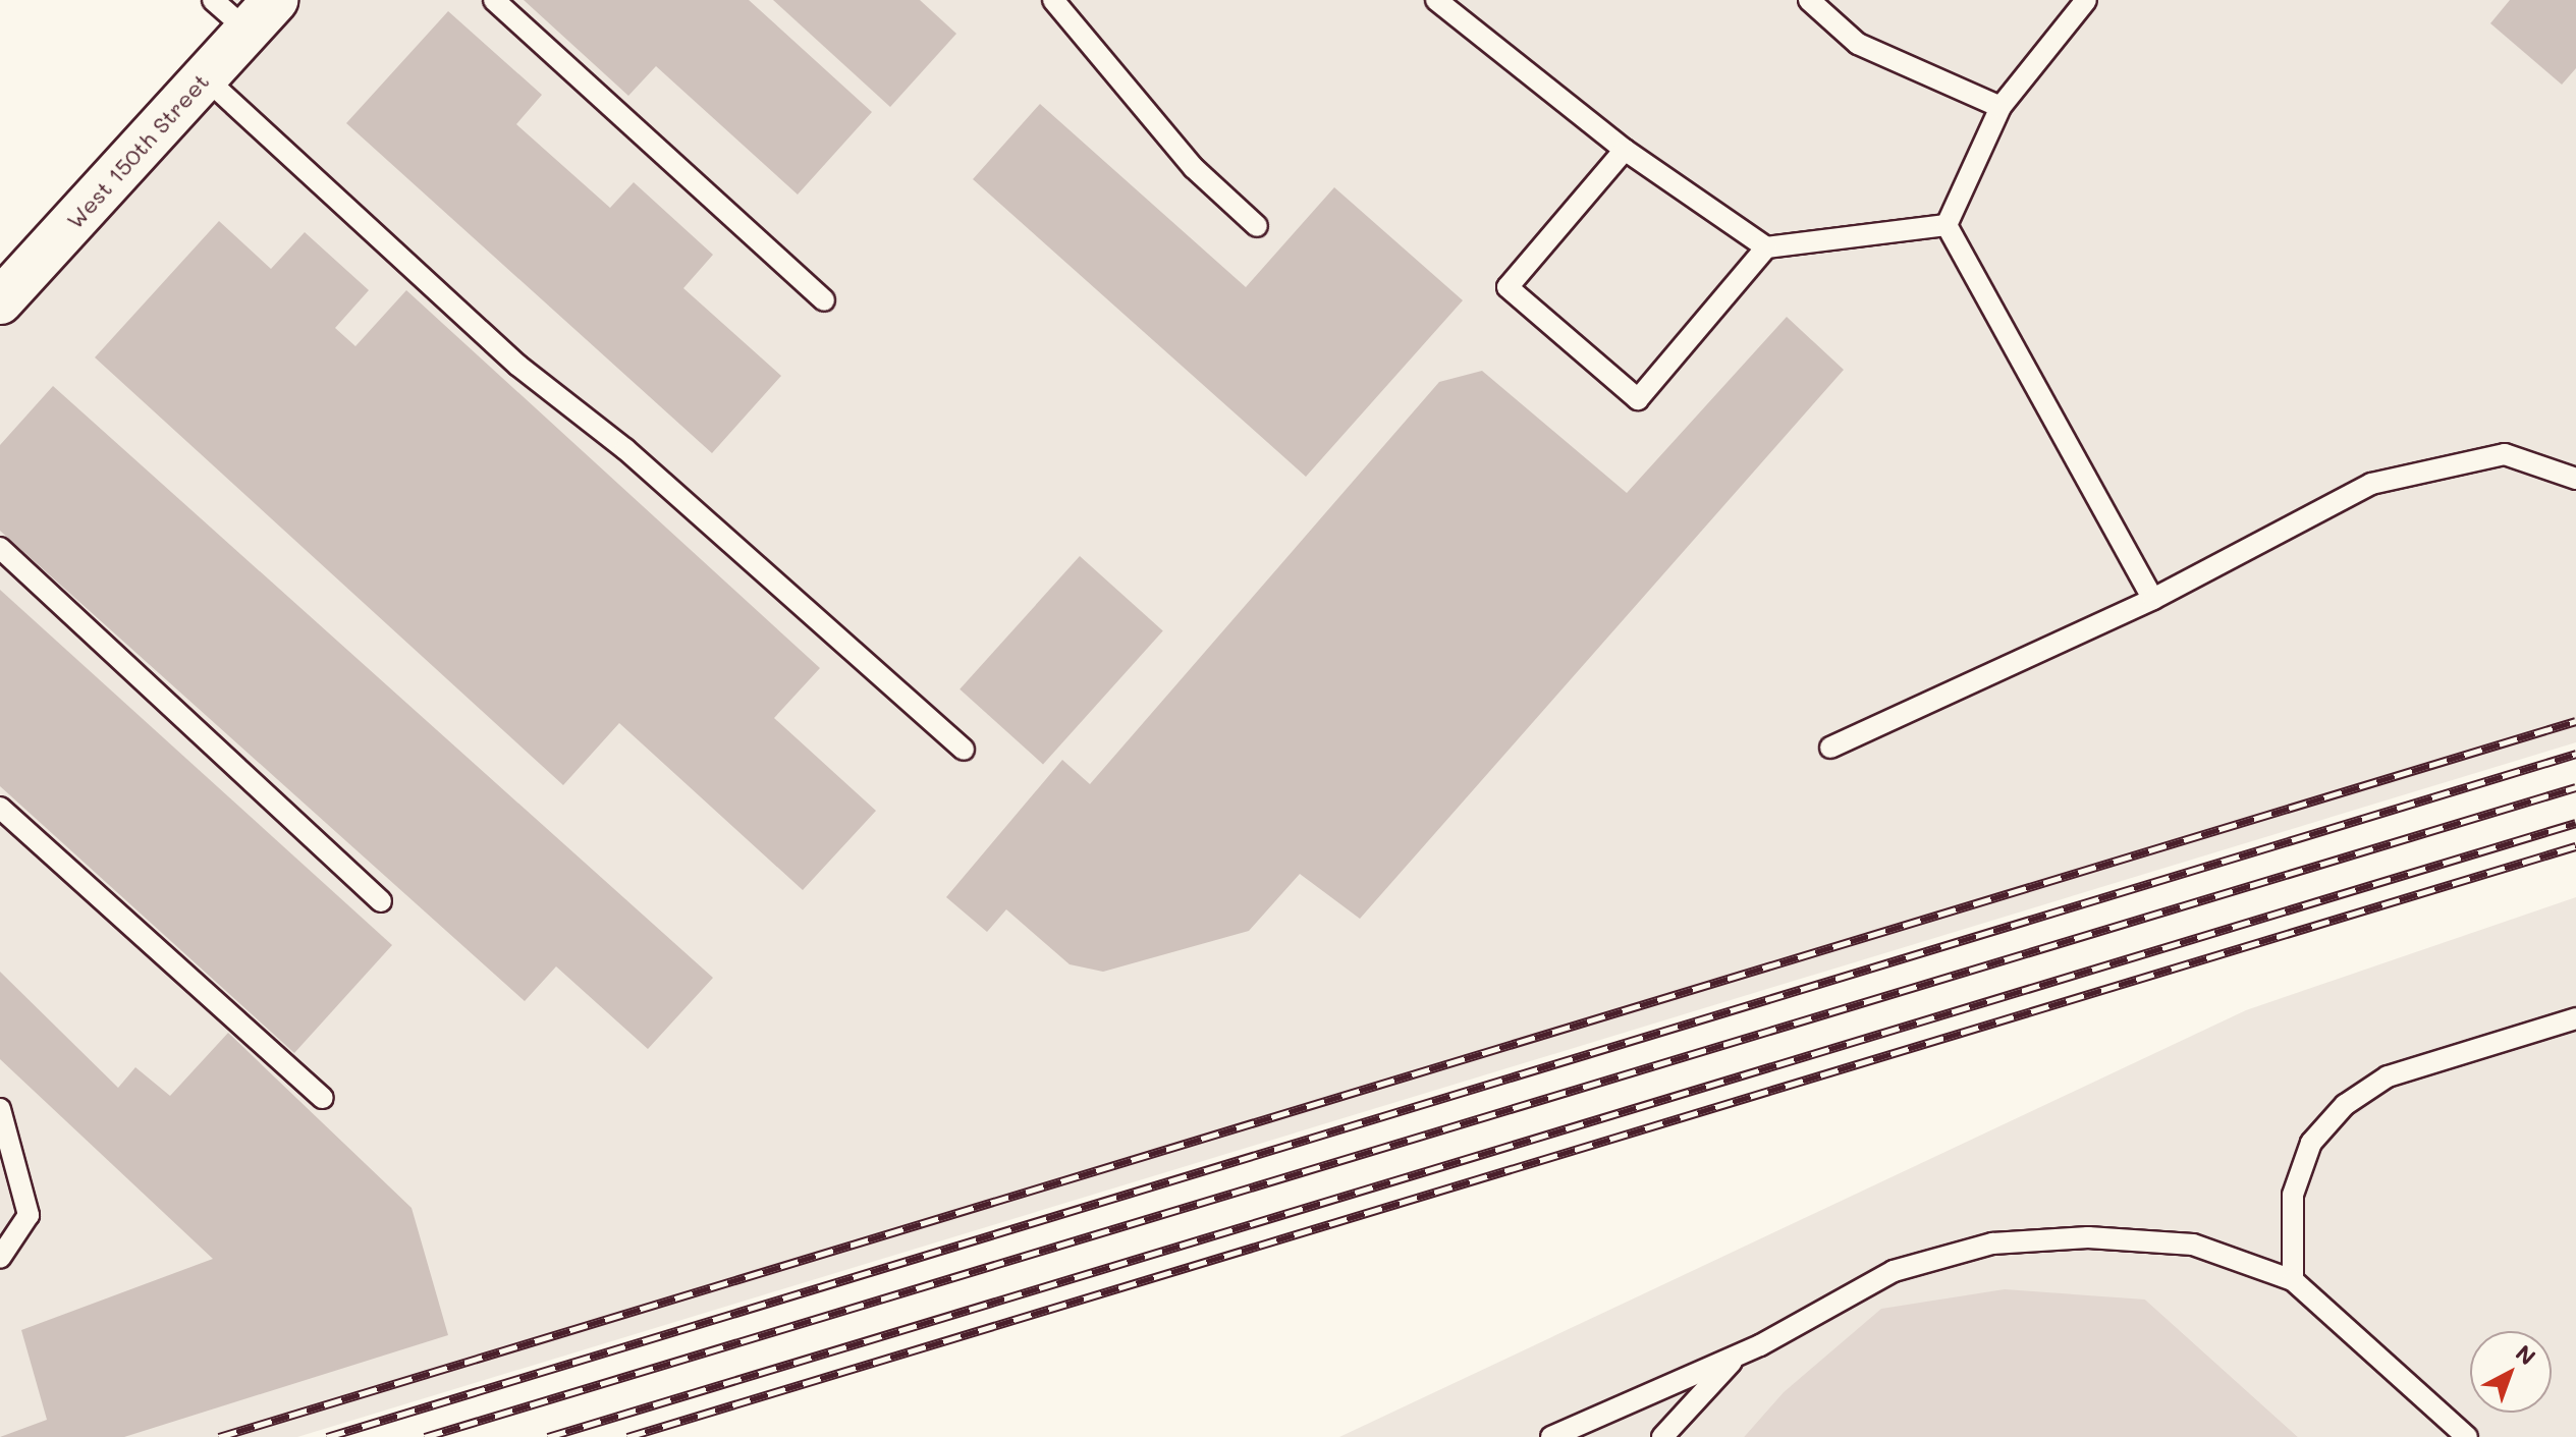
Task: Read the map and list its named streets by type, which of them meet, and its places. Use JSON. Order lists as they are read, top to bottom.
{
  "streets": {
    "main road": ["West 150th Street"]
  },
  "north": "top right"
}
